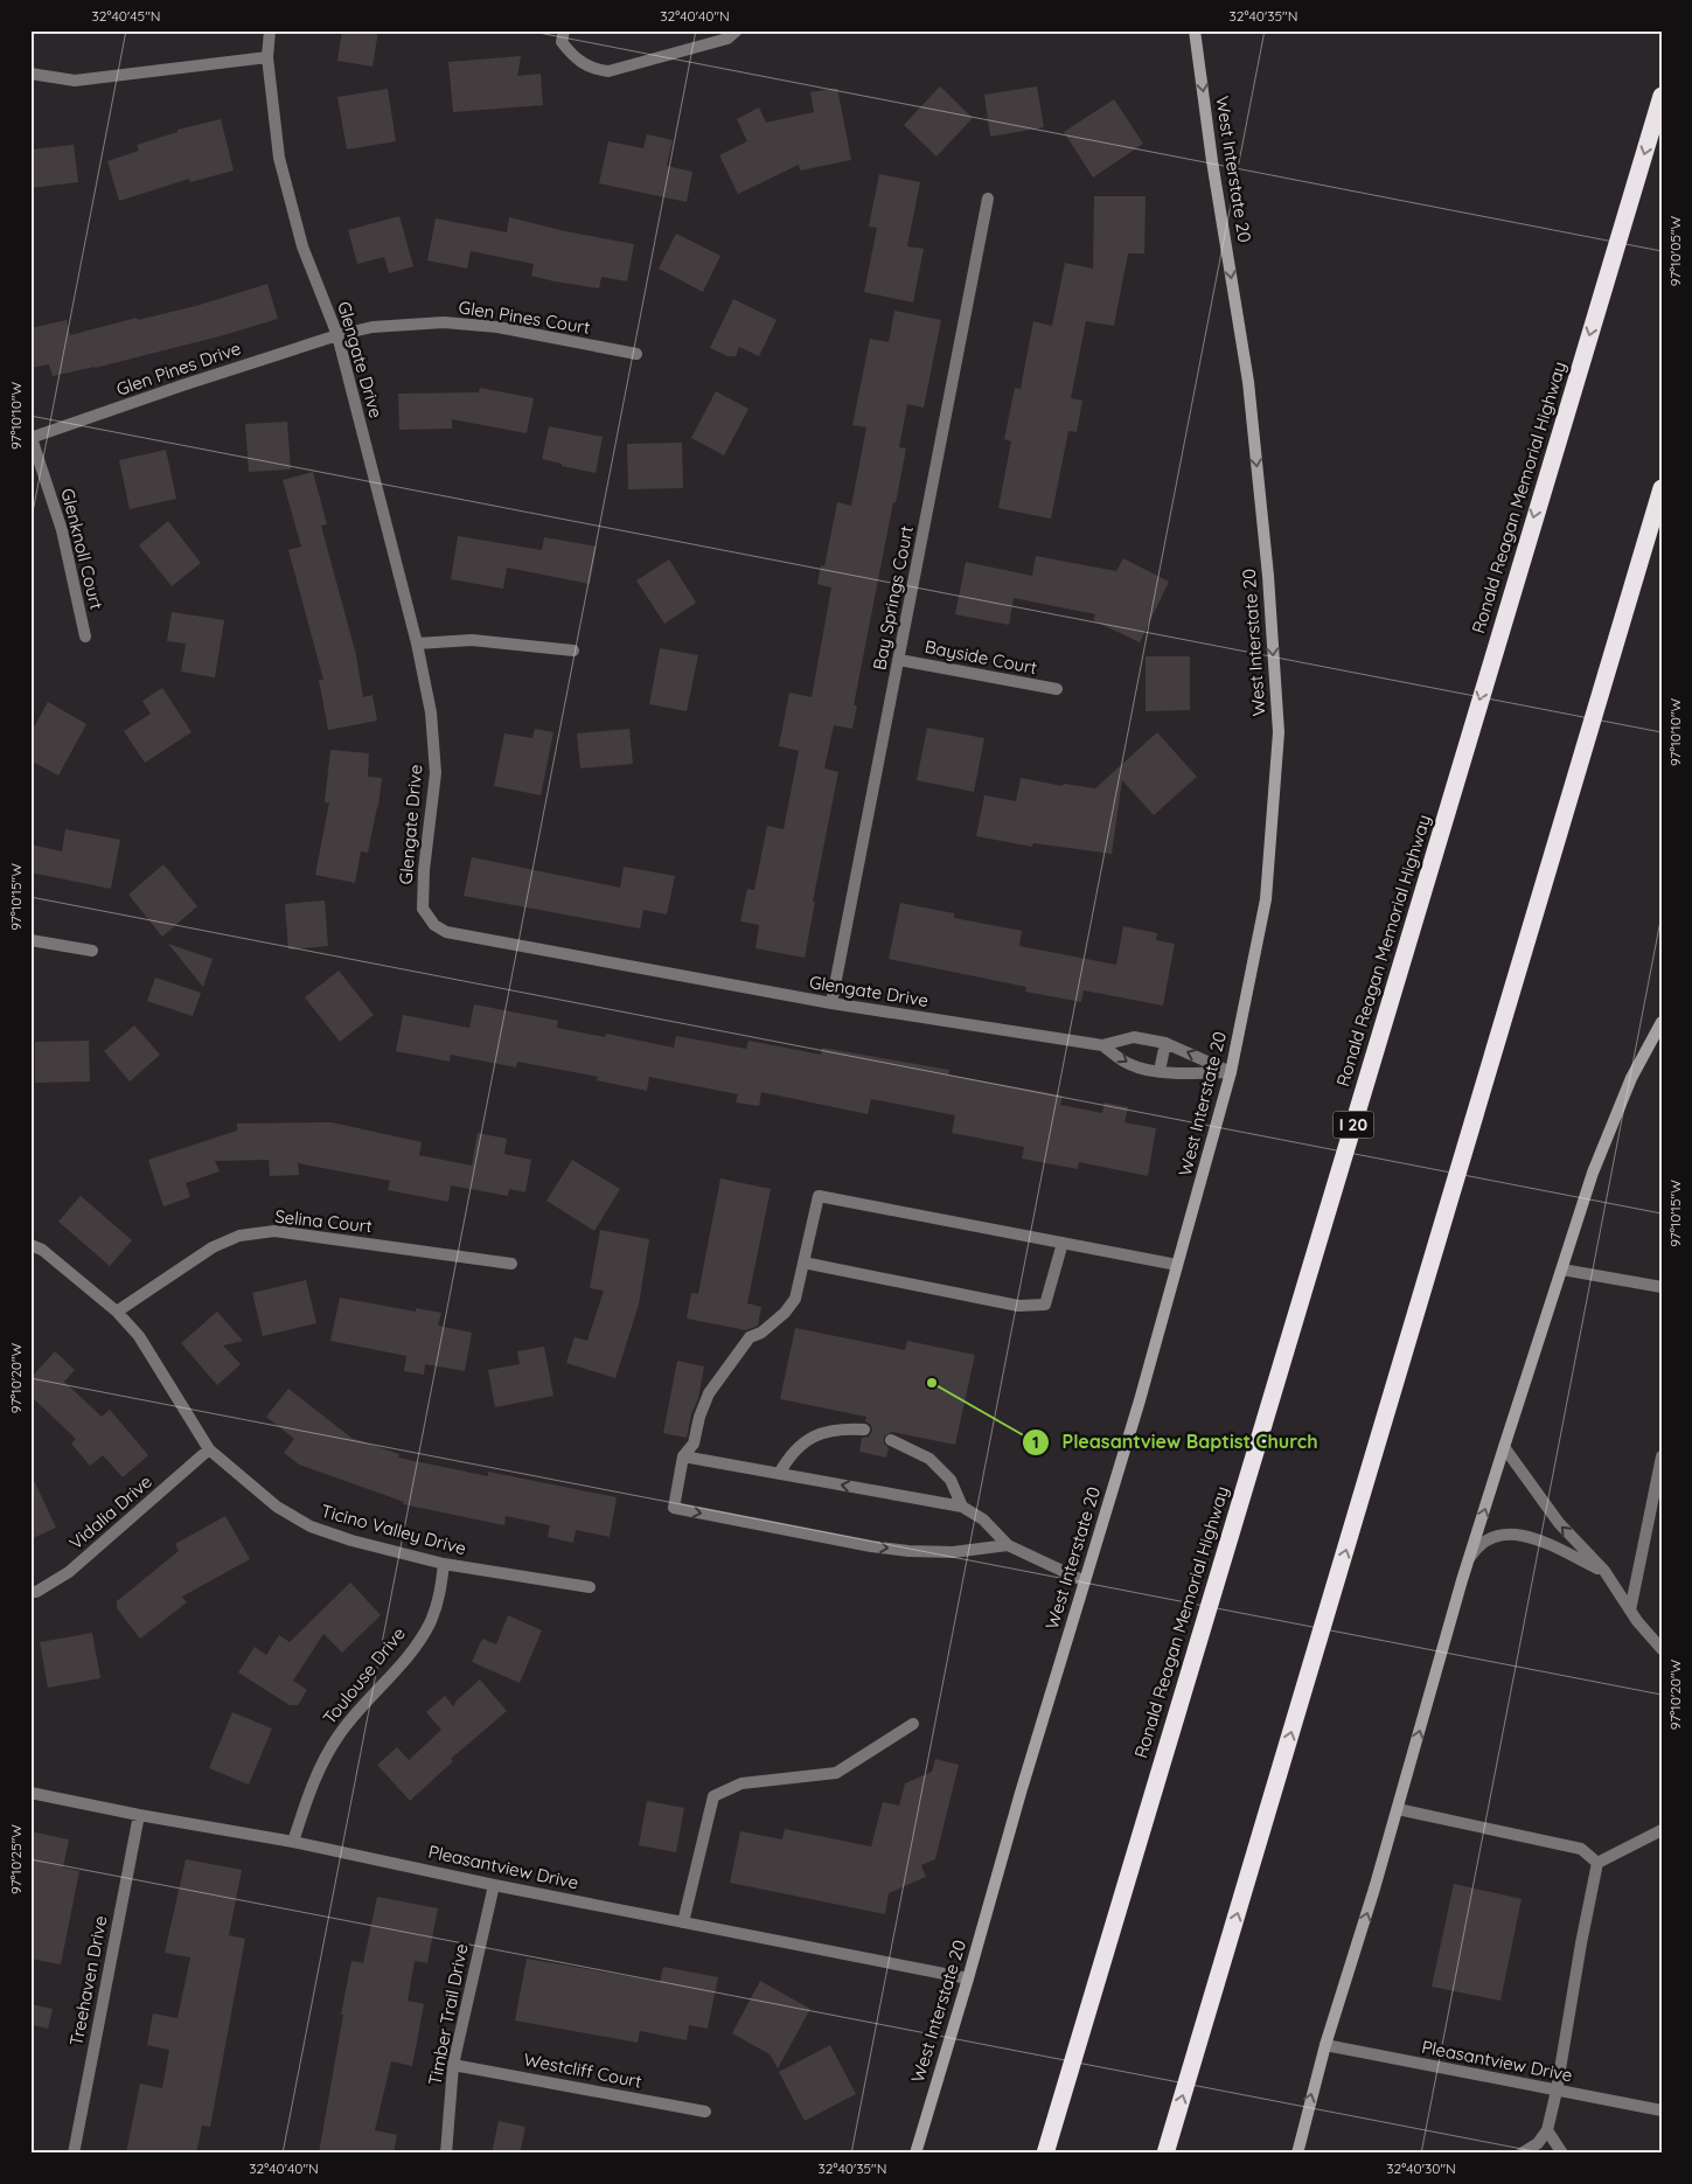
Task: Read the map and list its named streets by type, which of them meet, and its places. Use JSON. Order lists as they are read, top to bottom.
{
  "streets": {
    "highway": ["Ronald Reagan Memorial Highway", "I 20"],
    "main road": ["West Interstate 20"],
    "street": [
      "Glen Pines Court",
      "Glengate Drive",
      "Glen Pines Drive",
      "Glenknoll Court",
      "Bay Springs Court",
      "Bayside Court",
      "Selina Court",
      "Vidalia Drive",
      "Ticino Valley Drive",
      "Toulouse Drive",
      "Pleasantview Drive",
      "Treehaven Drive",
      "Timber Trail Drive",
      "Westcliff Court"
    ]
  },
  "crossings": [
    ["West Interstate 20", "Glengate Drive"],
    ["West Interstate 20", "Pleasantview Drive"],
    ["Glen Pines Court", "Glengate Drive"],
    ["Glen Pines Court", "Glen Pines Drive"],
    ["Glengate Drive", "Glen Pines Drive"],
    ["Glengate Drive", "Bay Springs Court"],
    ["Glen Pines Drive", "Glenknoll Court"],
    ["Bay Springs Court", "Bayside Court"],
    ["Selina Court", "Ticino Valley Drive"],
    ["Vidalia Drive", "Ticino Valley Drive"],
    ["Ticino Valley Drive", "Toulouse Drive"],
    ["Toulouse Drive", "Pleasantview Drive"],
    ["Pleasantview Drive", "Treehaven Drive"],
    ["Pleasantview Drive", "Timber Trail Drive"],
    ["Timber Trail Drive", "Westcliff Court"]
  ],
  "one_way": ["West Interstate 20"],
  "places": ["Pleasantview Baptist Church"],
  "coordinates": [
    "32°40'45\"N",
    "32°40'40\"N",
    "32°40'35\"N",
    "97°10'05\"W",
    "97°10'10\"W",
    "97°10'15\"W",
    "97°10'20\"W",
    "97°10'25\"W",
    "32°40'30\"N"
  ]
}
